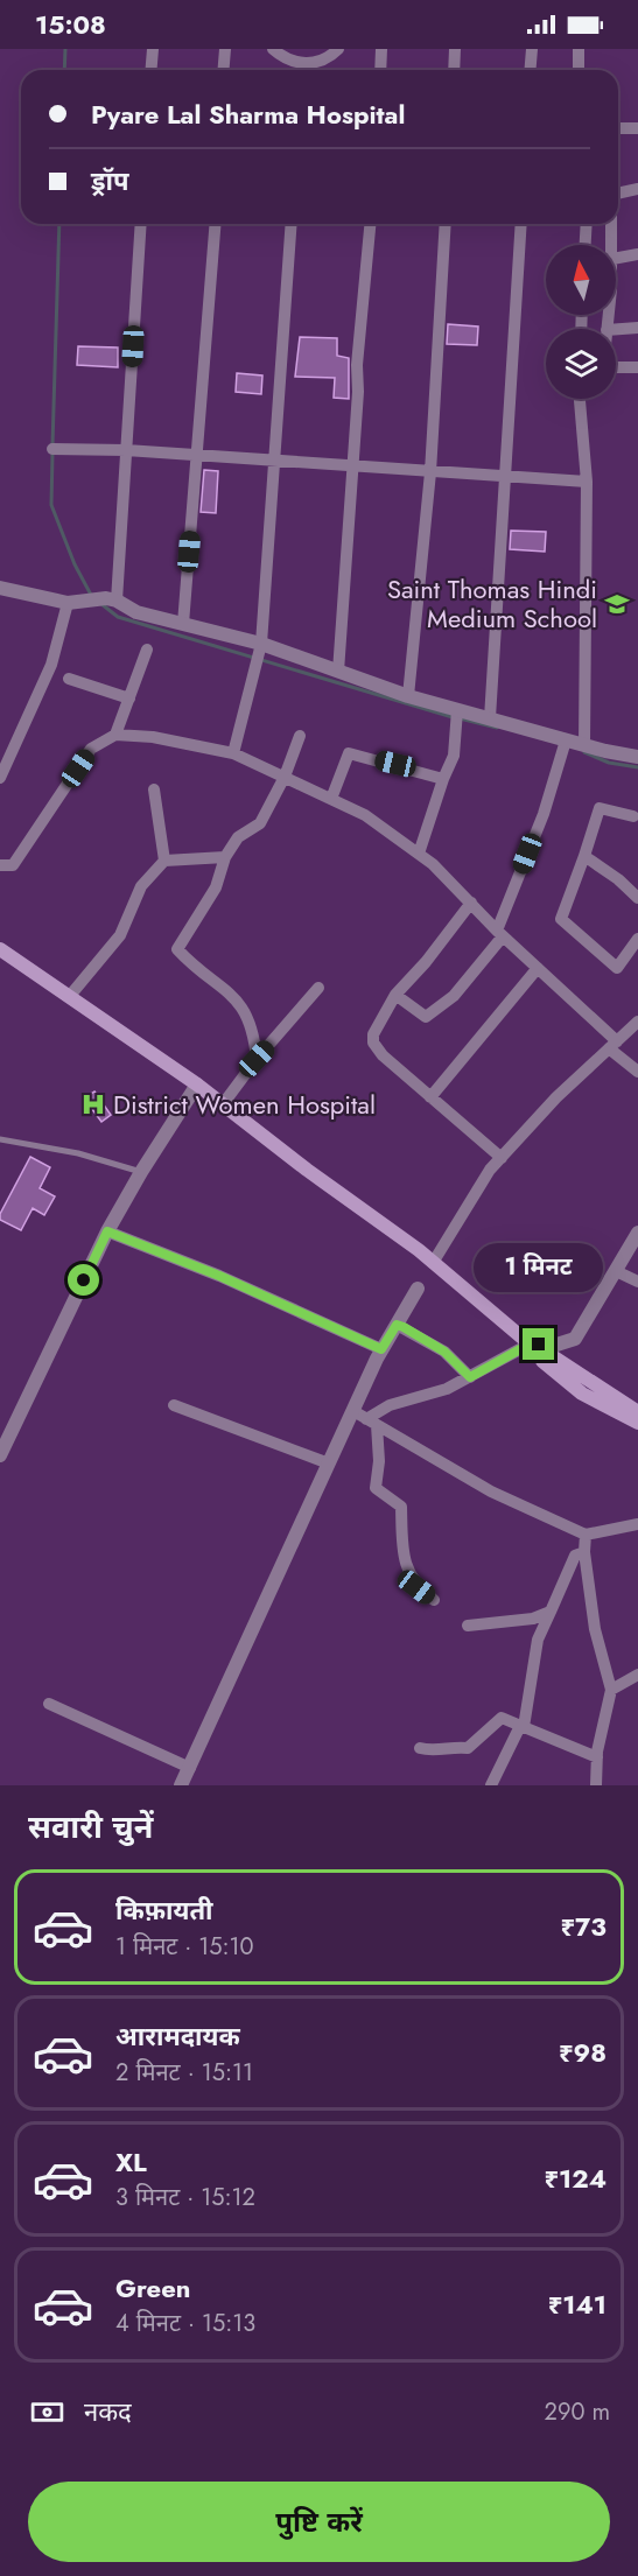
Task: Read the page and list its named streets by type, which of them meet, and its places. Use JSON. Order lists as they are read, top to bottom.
{
  "places": {
    "school or university": ["Saint Thomas Hindi Medium School"],
    "hospital": ["District Women Hospital"]
  },
  "north": "top",
  "page": {
    "status": "15:08",
    "banner": ["Pyare Lal Sharma Hospital", "ड्रॉप"],
    "bubble": "1 मिनट",
    "heading": "सवारी चुनें",
    "list": [
      {
        "name": "किफ़ायती",
        "note": "1 मिनट · 15:10",
        "value": "₹73"
      },
      {
        "name": "आरामदायक",
        "note": "2 मिनट · 15:11",
        "value": "₹98"
      },
      {
        "name": "XL",
        "note": "3 मिनट · 15:12",
        "value": "₹124"
      },
      {
        "name": "Green",
        "note": "4 मिनट · 15:13",
        "value": "₹141"
      }
    ],
    "pay": ["नकद", "290 m"],
    "buttons": "पुष्टि करें"
  }
}
